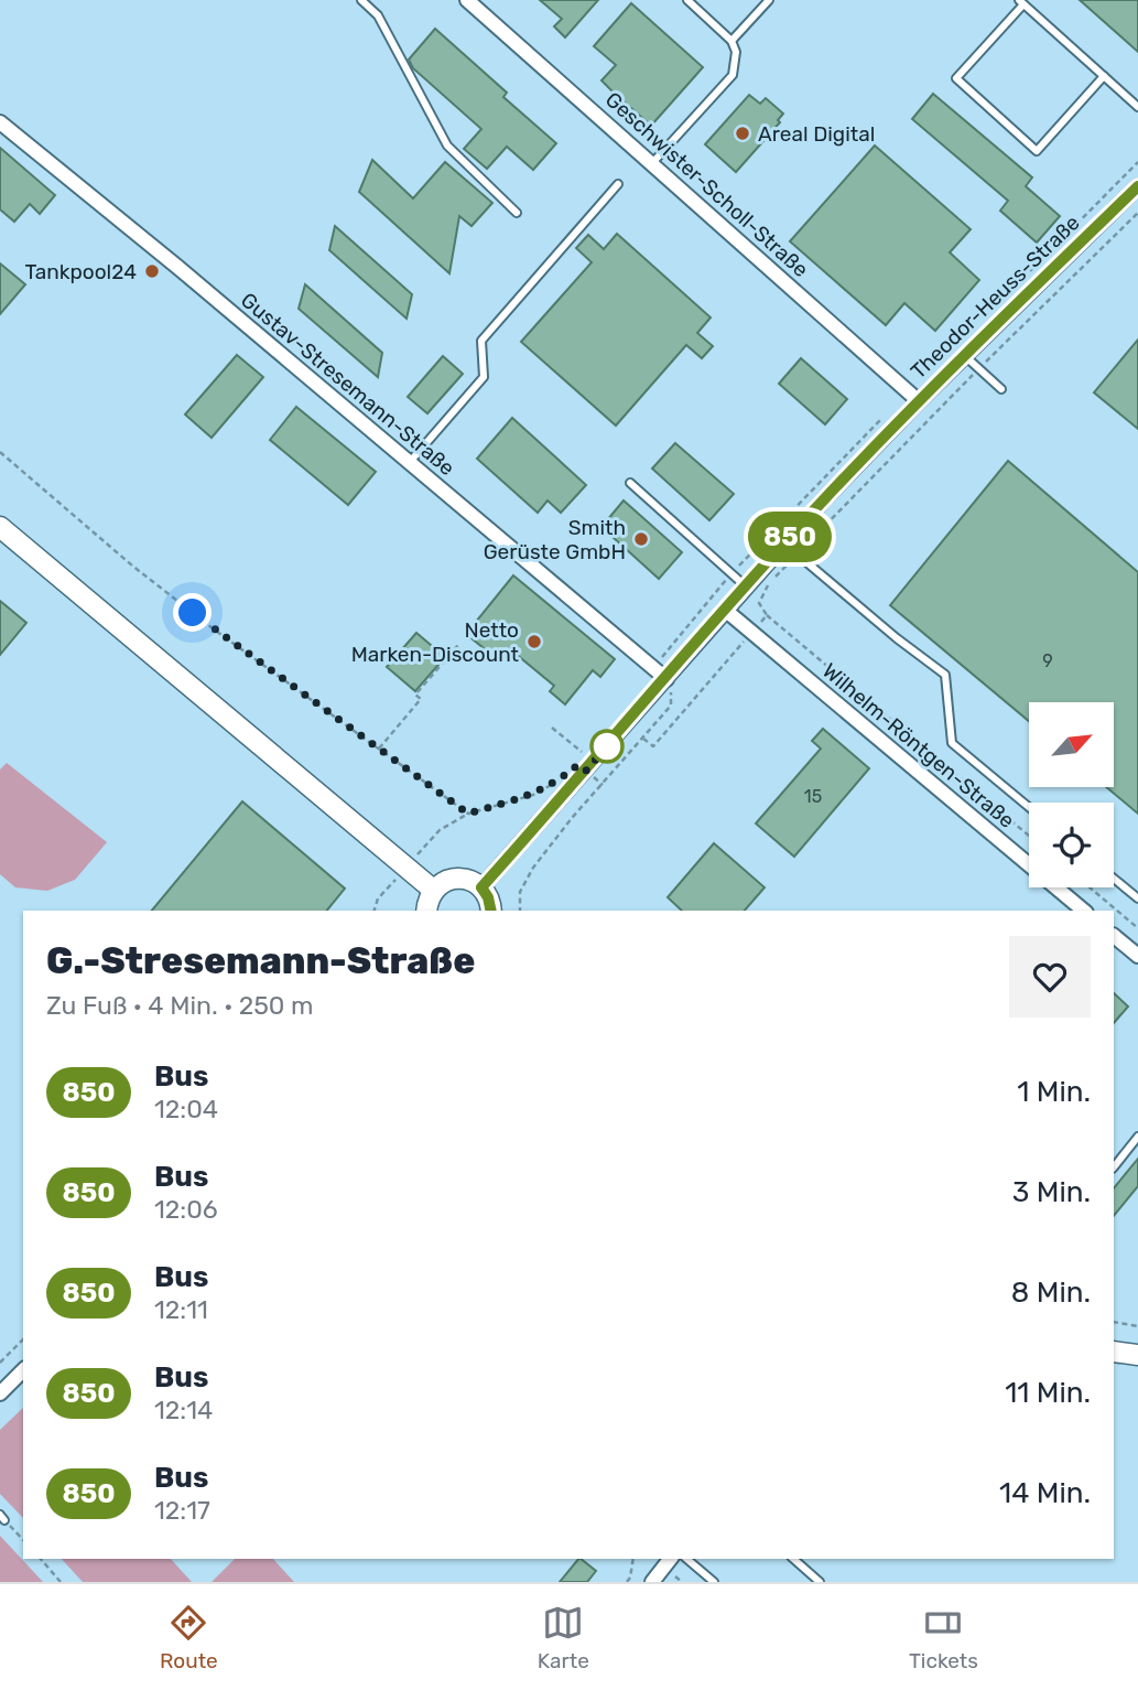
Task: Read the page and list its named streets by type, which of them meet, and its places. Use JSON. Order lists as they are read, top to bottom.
{
  "streets": {
    "street": [
      "Geschwister-Scholl-Straße",
      "Theodor-Heuss-Straße",
      "Gustav-Stresemann-Straße",
      "Wilhelm-Röntgen-Straße"
    ]
  },
  "crossings": [
    ["Geschwister-Scholl-Straße", "Theodor-Heuss-Straße"],
    ["Theodor-Heuss-Straße", "Gustav-Stresemann-Straße"],
    ["Theodor-Heuss-Straße", "Wilhelm-Röntgen-Straße"]
  ],
  "places": [
    "Areal Digital",
    "Tankpool24",
    "Smith Gerüste GmbH",
    "Netto Marken-Discount"
  ],
  "lines": ["bus line 850"],
  "house_numbers": ["9", "15"],
  "north": "top right",
  "page": {
    "on_map": "850",
    "heading": ["G.-Stresemann-Straße", "Zu Fuß · 4 Min. · 250 m"],
    "list": [
      {
        "mark": "850",
        "name": "Bus",
        "note": "12:04",
        "value": "1 Min."
      },
      {
        "mark": "850",
        "name": "Bus",
        "note": "12:06",
        "value": "3 Min."
      },
      {
        "mark": "850",
        "name": "Bus",
        "note": "12:11",
        "value": "8 Min."
      },
      {
        "mark": "850",
        "name": "Bus",
        "note": "12:14",
        "value": "11 Min."
      },
      {
        "mark": "850",
        "name": "Bus",
        "note": "12:17",
        "value": "14 Min."
      }
    ],
    "tabs": ["Route", "Karte", "Tickets"]
  }
}
